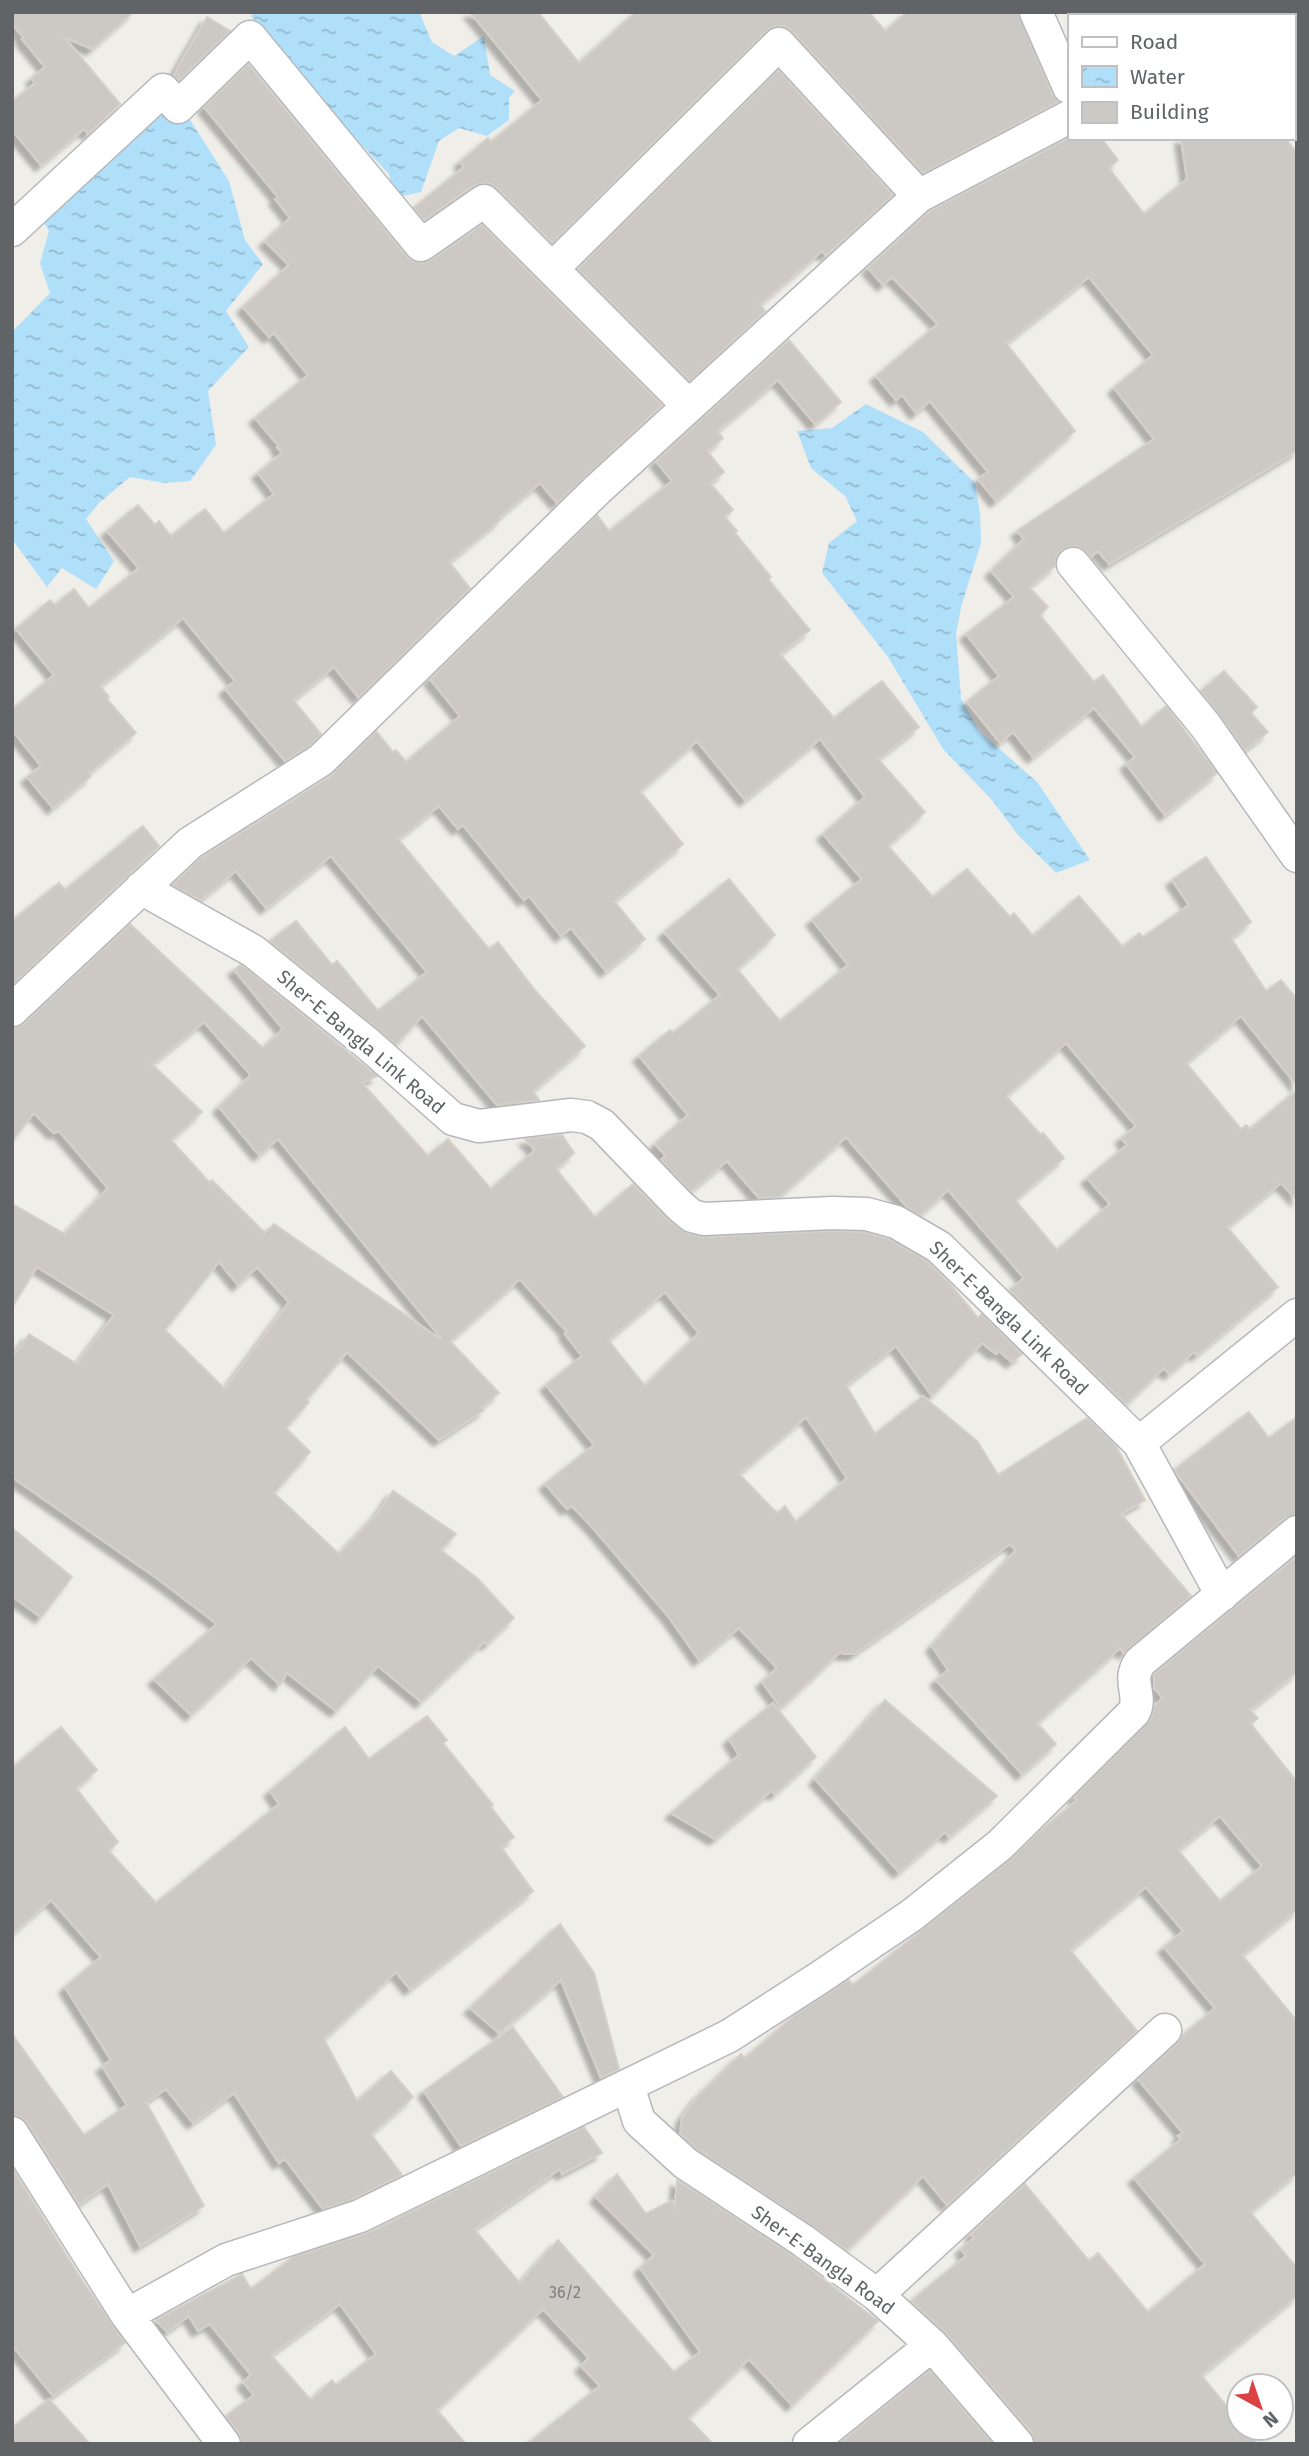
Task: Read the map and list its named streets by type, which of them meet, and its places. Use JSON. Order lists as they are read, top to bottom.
{
  "streets": {
    "street": ["Sher-E-Bangla Link Road", "Sher-E-Bangla Road"]
  },
  "house_numbers": ["36/2"],
  "legend": ["Road", "Water", "Building"],
  "north": "bottom right"
}
